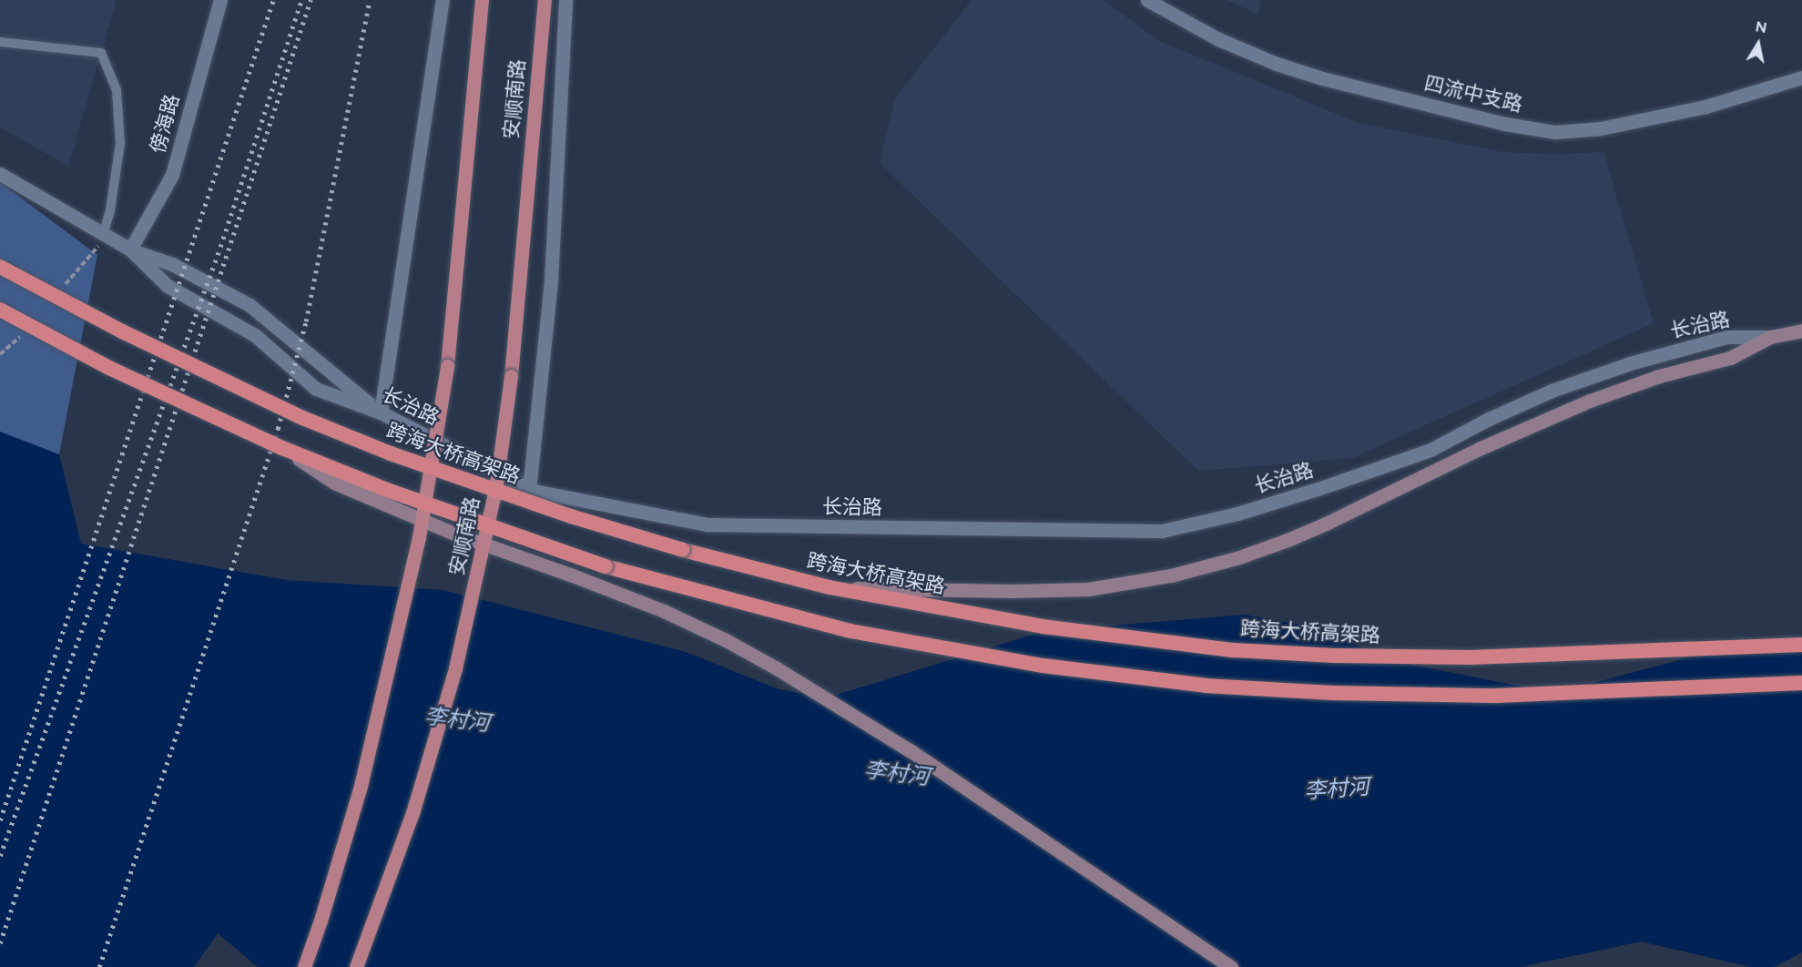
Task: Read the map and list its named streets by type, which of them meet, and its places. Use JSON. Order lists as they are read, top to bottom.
{
  "streets": {
    "highway": ["跨海大桥高架路"],
    "main road": ["安顺南路"],
    "street": ["四流中支路", "傍海路", "长治路"]
  },
  "crossings": [
    ["傍海路", "长治路"]
  ],
  "water": ["李村河"],
  "north": "top"
}
